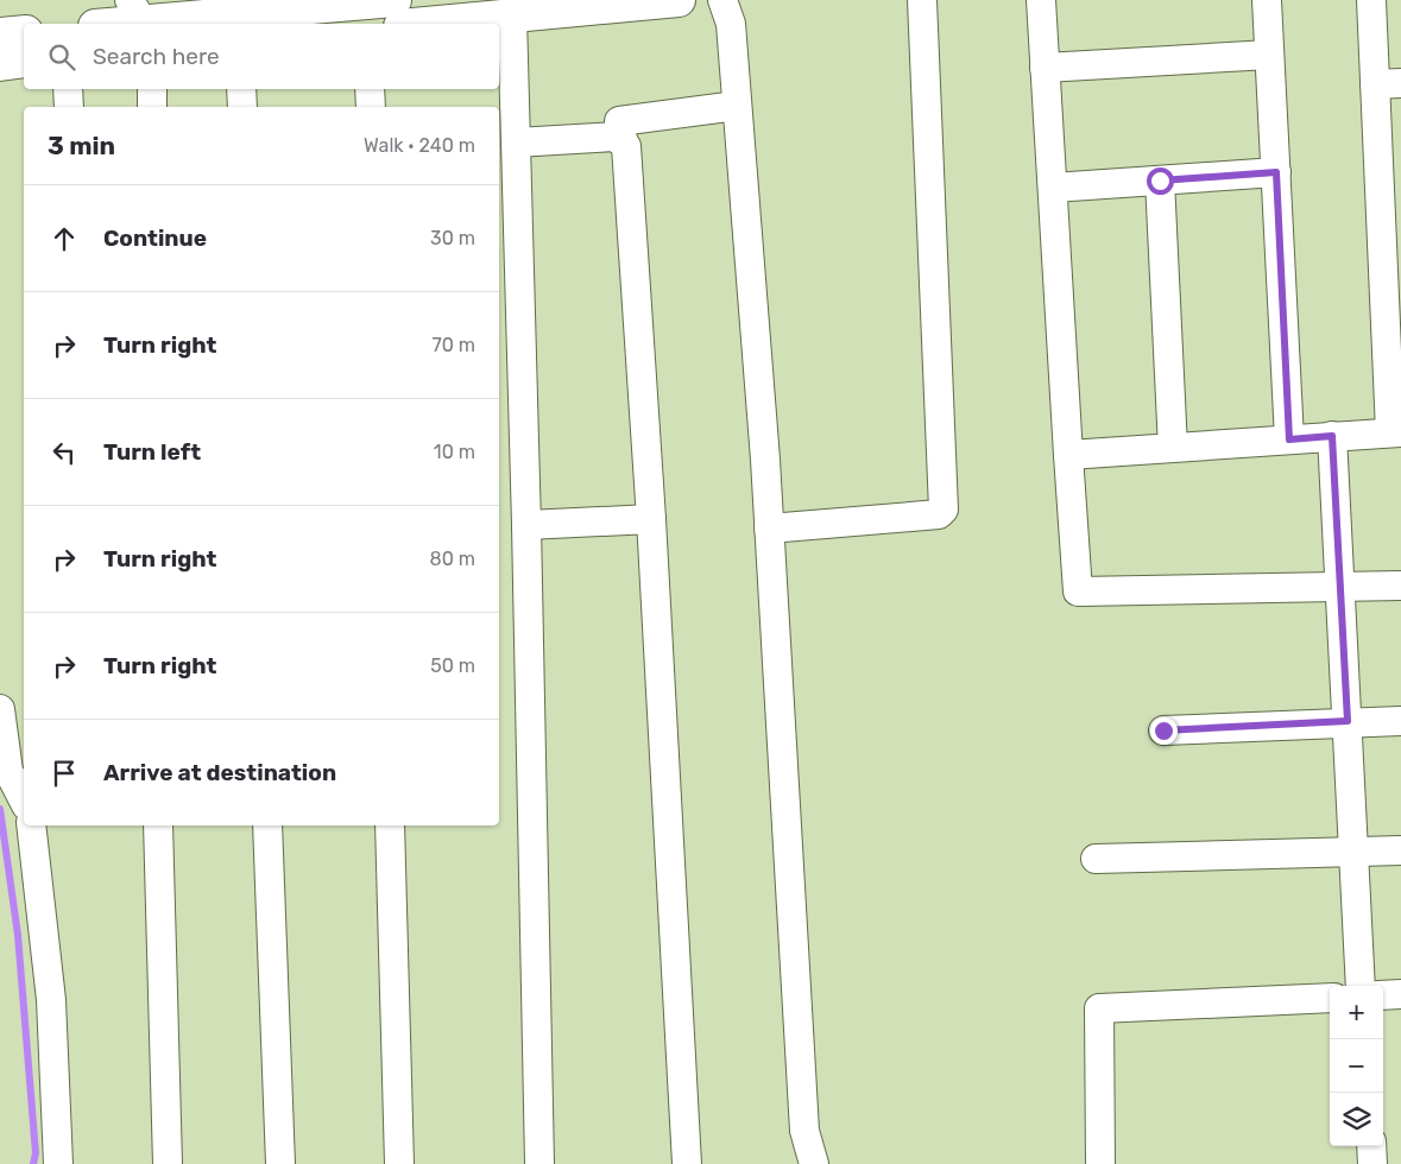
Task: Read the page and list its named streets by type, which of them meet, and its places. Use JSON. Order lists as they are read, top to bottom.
{
  "page": {
    "search": "Search here",
    "heading": ["3 min", "Walk · 240 m"],
    "list": [
      ["Continue", "30 m"],
      ["Turn right", "70 m"],
      ["Turn left", "10 m"],
      ["Turn right", "80 m"],
      ["Turn right", "50 m"],
      "Arrive at destination"
    ],
    "map_buttons": ["+", "−"]
  }
}
